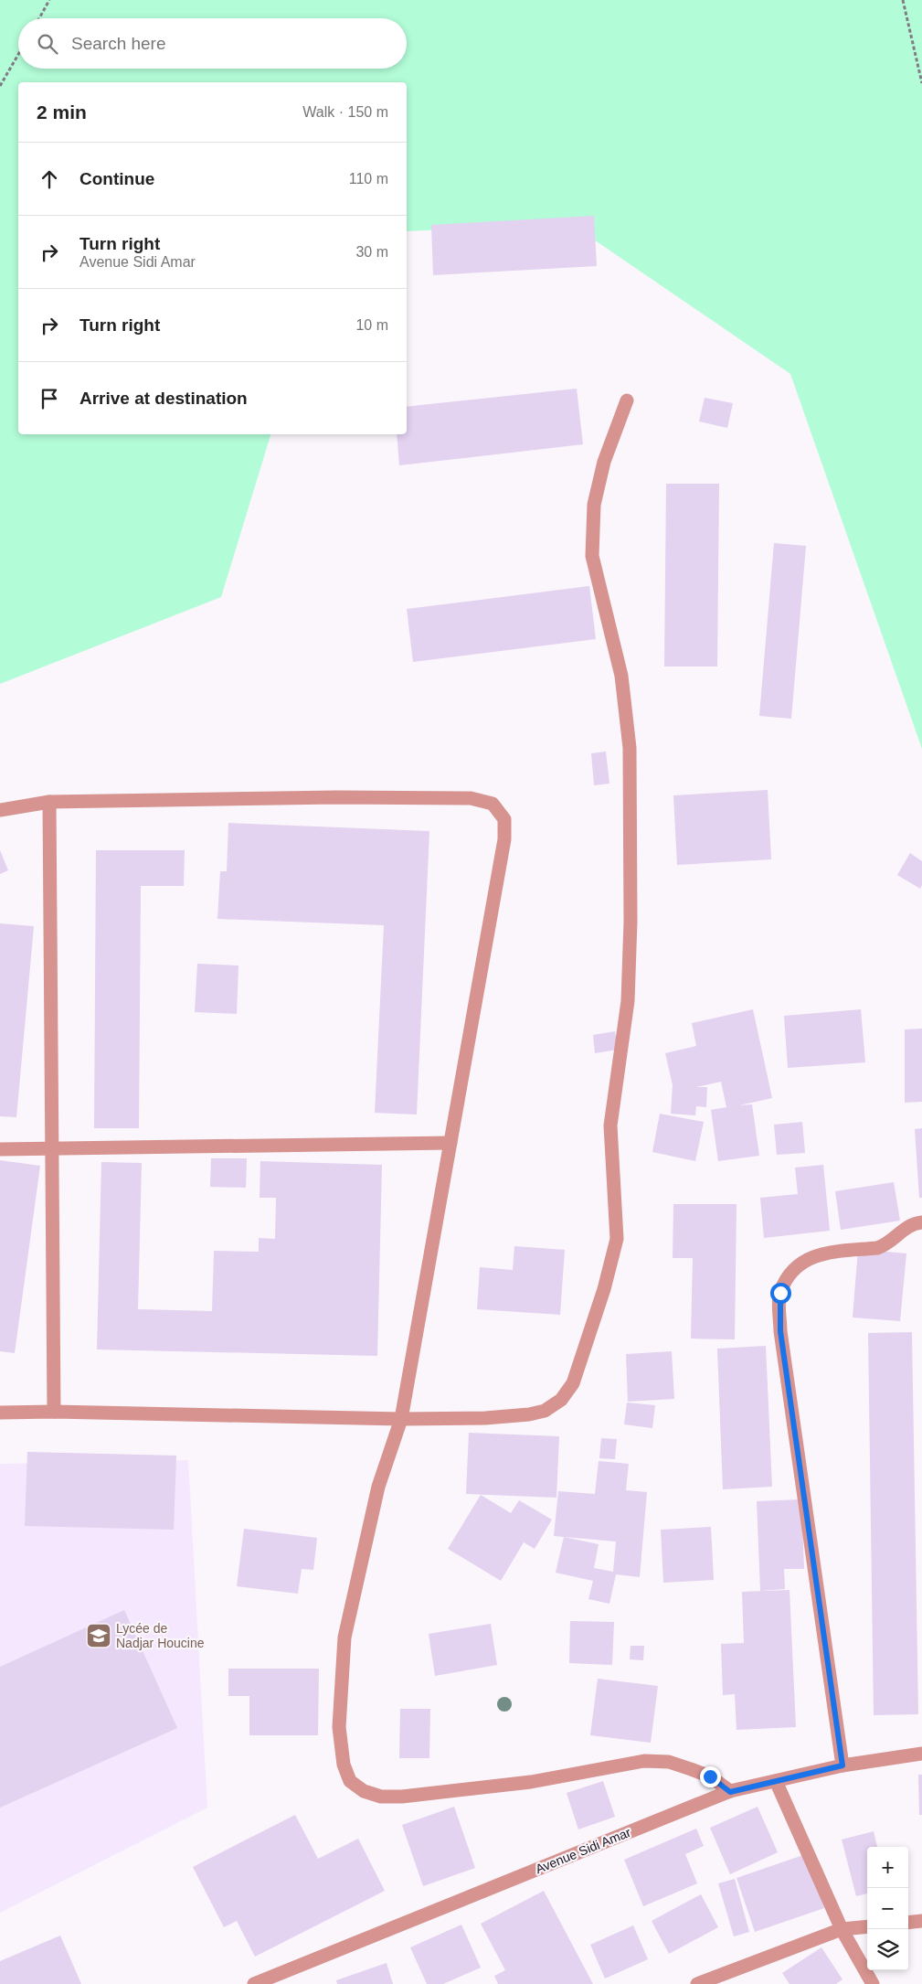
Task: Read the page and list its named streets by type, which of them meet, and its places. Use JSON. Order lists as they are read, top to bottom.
{
  "streets": {
    "street": ["Avenue Sidi Amar"]
  },
  "places": {
    "school or university": ["Lycée de Nadjar Houcine"]
  },
  "page": {
    "search": "Search here",
    "heading": ["2 min", "Walk · 150 m"],
    "list": [
      ["Continue", "110 m"],
      ["Turn right", "Avenue Sidi Amar", "30 m"],
      ["Turn right", "10 m"],
      "Arrive at destination"
    ],
    "map_buttons": ["+", "−"]
  }
}
